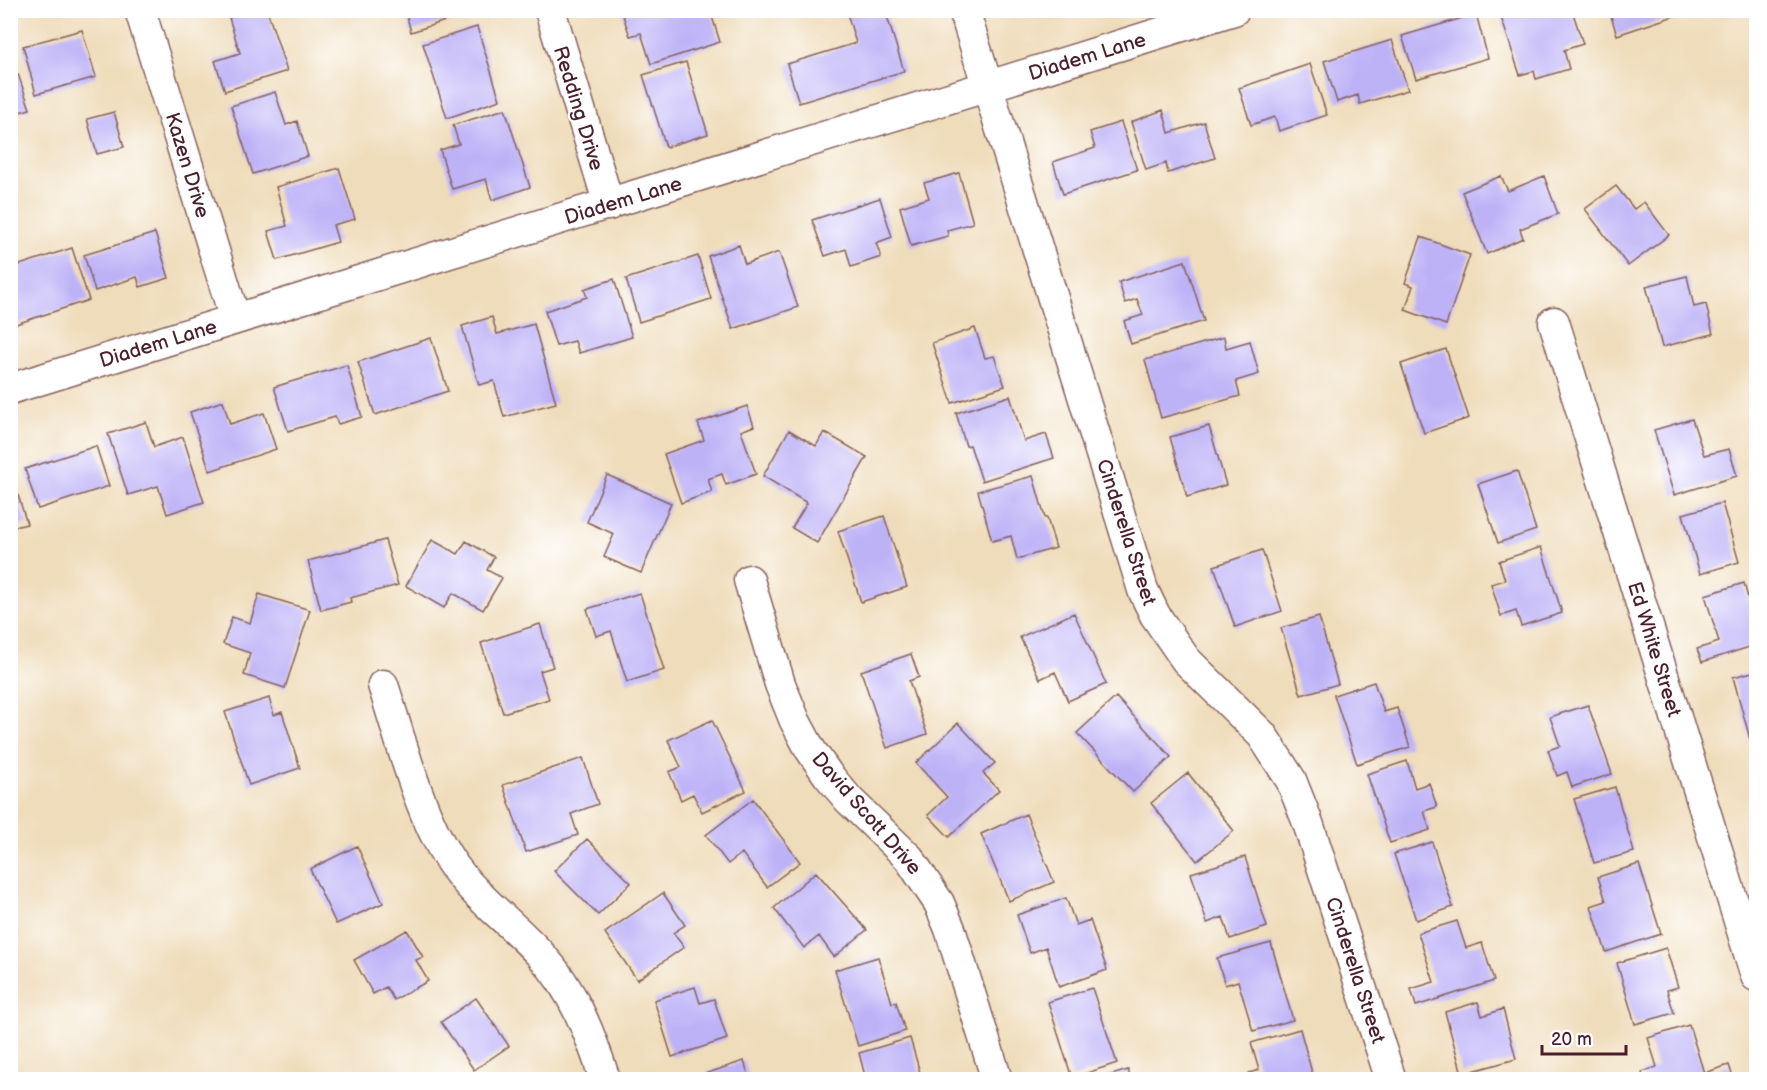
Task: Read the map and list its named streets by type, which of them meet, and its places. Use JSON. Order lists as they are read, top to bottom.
{
  "streets": {
    "street": [
      "Diadem Lane",
      "Redding Drive",
      "Kazen Drive",
      "Cinderella Street",
      "Ed White Street",
      "David Scott Drive"
    ]
  },
  "crossings": [
    ["Diadem Lane", "Redding Drive"],
    ["Diadem Lane", "Kazen Drive"],
    ["Diadem Lane", "Cinderella Street"]
  ],
  "scale_bar": "20 m"
}
